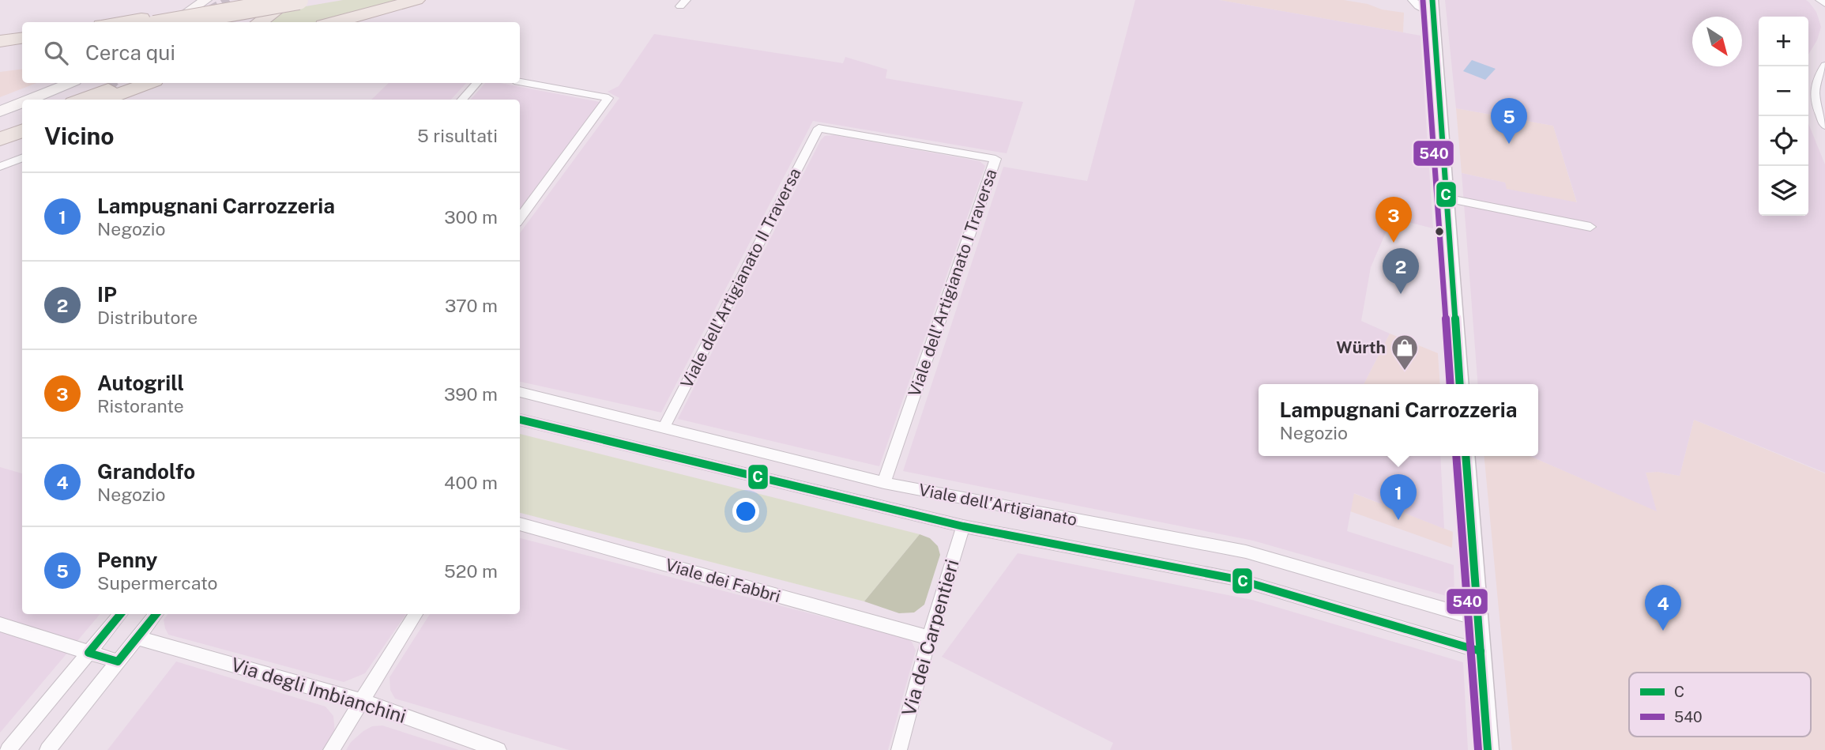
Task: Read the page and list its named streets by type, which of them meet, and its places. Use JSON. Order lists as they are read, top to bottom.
{
  "streets": {
    "street": [
      "Viale dell'Artigianato II Traversa",
      "Viale dell'Artigianato I Traversa",
      "Viale dell'Artigianato",
      "Viale dei Fabbri",
      "Via dei Carpentieri",
      "Via degli Imbianchini"
    ]
  },
  "crossings": [
    ["Viale dell'Artigianato II Traversa", "Viale dell'Artigianato I Traversa"],
    ["Viale dell'Artigianato II Traversa", "Viale dell'Artigianato"],
    ["Viale dell'Artigianato I Traversa", "Viale dell'Artigianato"],
    ["Viale dell'Artigianato", "Via dei Carpentieri"],
    ["Viale dei Fabbri", "Via dei Carpentieri"]
  ],
  "places": {
    "shop": ["Würth"]
  },
  "lines": ["transit line C", "transit line 540"],
  "legend": ["C", "540"],
  "north": "bottom right",
  "page": {
    "map_buttons": ["+", "−"],
    "search": "Cerca qui",
    "pins": [
      "5",
      "3",
      "2",
      "1",
      "4"
    ],
    "heading": ["Vicino", "5 risultati"],
    "list": [
      {
        "mark": "1",
        "name": "Lampugnani Carrozzeria",
        "note": "Negozio",
        "value": "300 m"
      },
      {
        "mark": "2",
        "name": "IP",
        "note": "Distributore",
        "value": "370 m"
      },
      {
        "mark": "3",
        "name": "Autogrill",
        "note": "Ristorante",
        "value": "390 m"
      },
      {
        "mark": "4",
        "name": "Grandolfo",
        "note": "Negozio",
        "value": "400 m"
      },
      {
        "mark": "5",
        "name": "Penny",
        "note": "Supermercato",
        "value": "520 m"
      }
    ],
    "popup": ["Lampugnani Carrozzeria", "Negozio"]
  }
}
